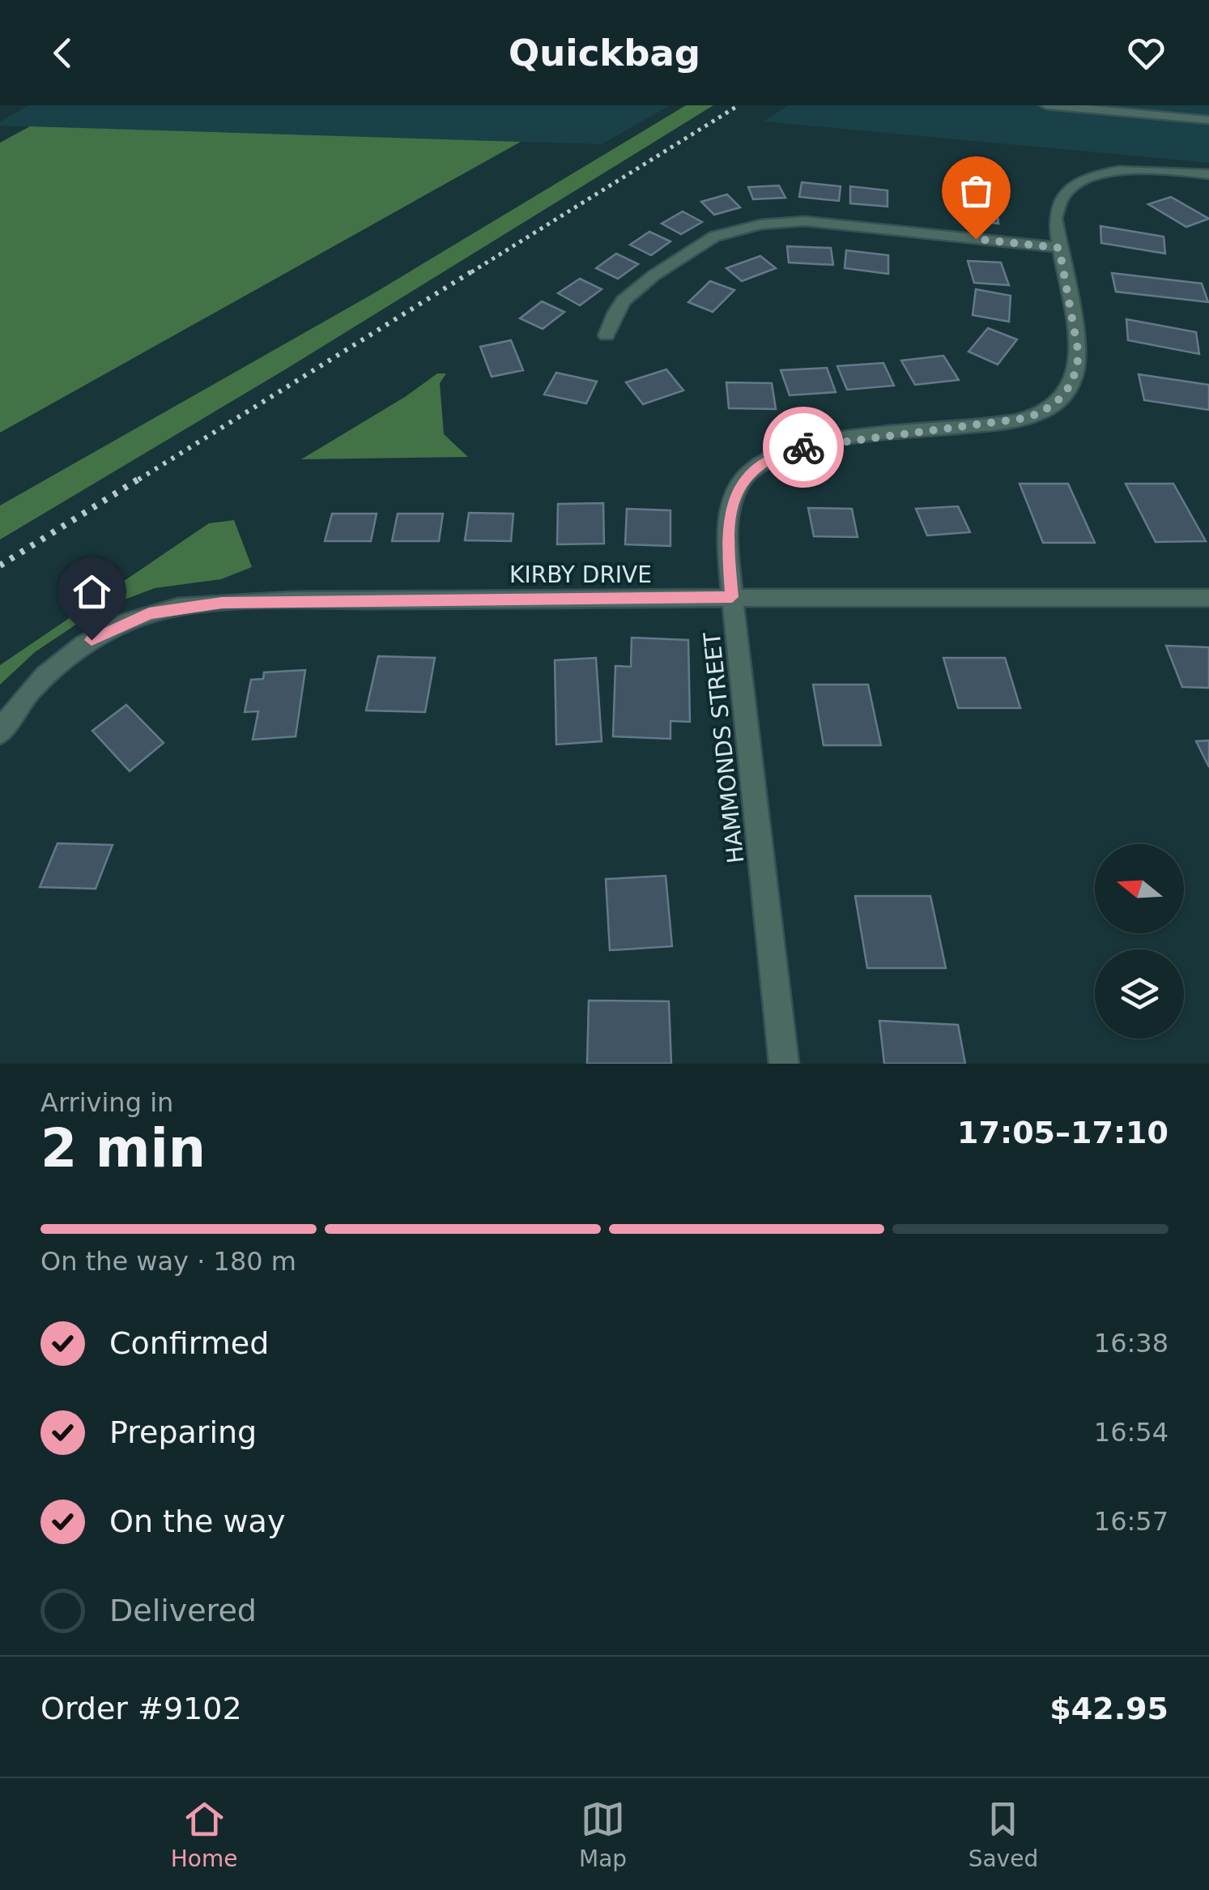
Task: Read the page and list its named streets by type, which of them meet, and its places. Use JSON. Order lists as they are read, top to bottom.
{
  "streets": {
    "street": ["KIRBY DRIVE", "HAMMONDS STREET"]
  },
  "crossings": [
    ["KIRBY DRIVE", "HAMMONDS STREET"]
  ],
  "north": "left",
  "page": {
    "header": "Quickbag",
    "heading": ["2 min", "Arriving in", "17:05–17:10"],
    "panel": ["Order #9102", "$42.95"],
    "bar": "On the way · 180 m",
    "list": [
      ["Confirmed", "16:38"],
      ["Preparing", "16:54"],
      ["On the way", "16:57"],
      "Delivered"
    ],
    "tabs": ["Home", "Map", "Saved"]
  }
}
